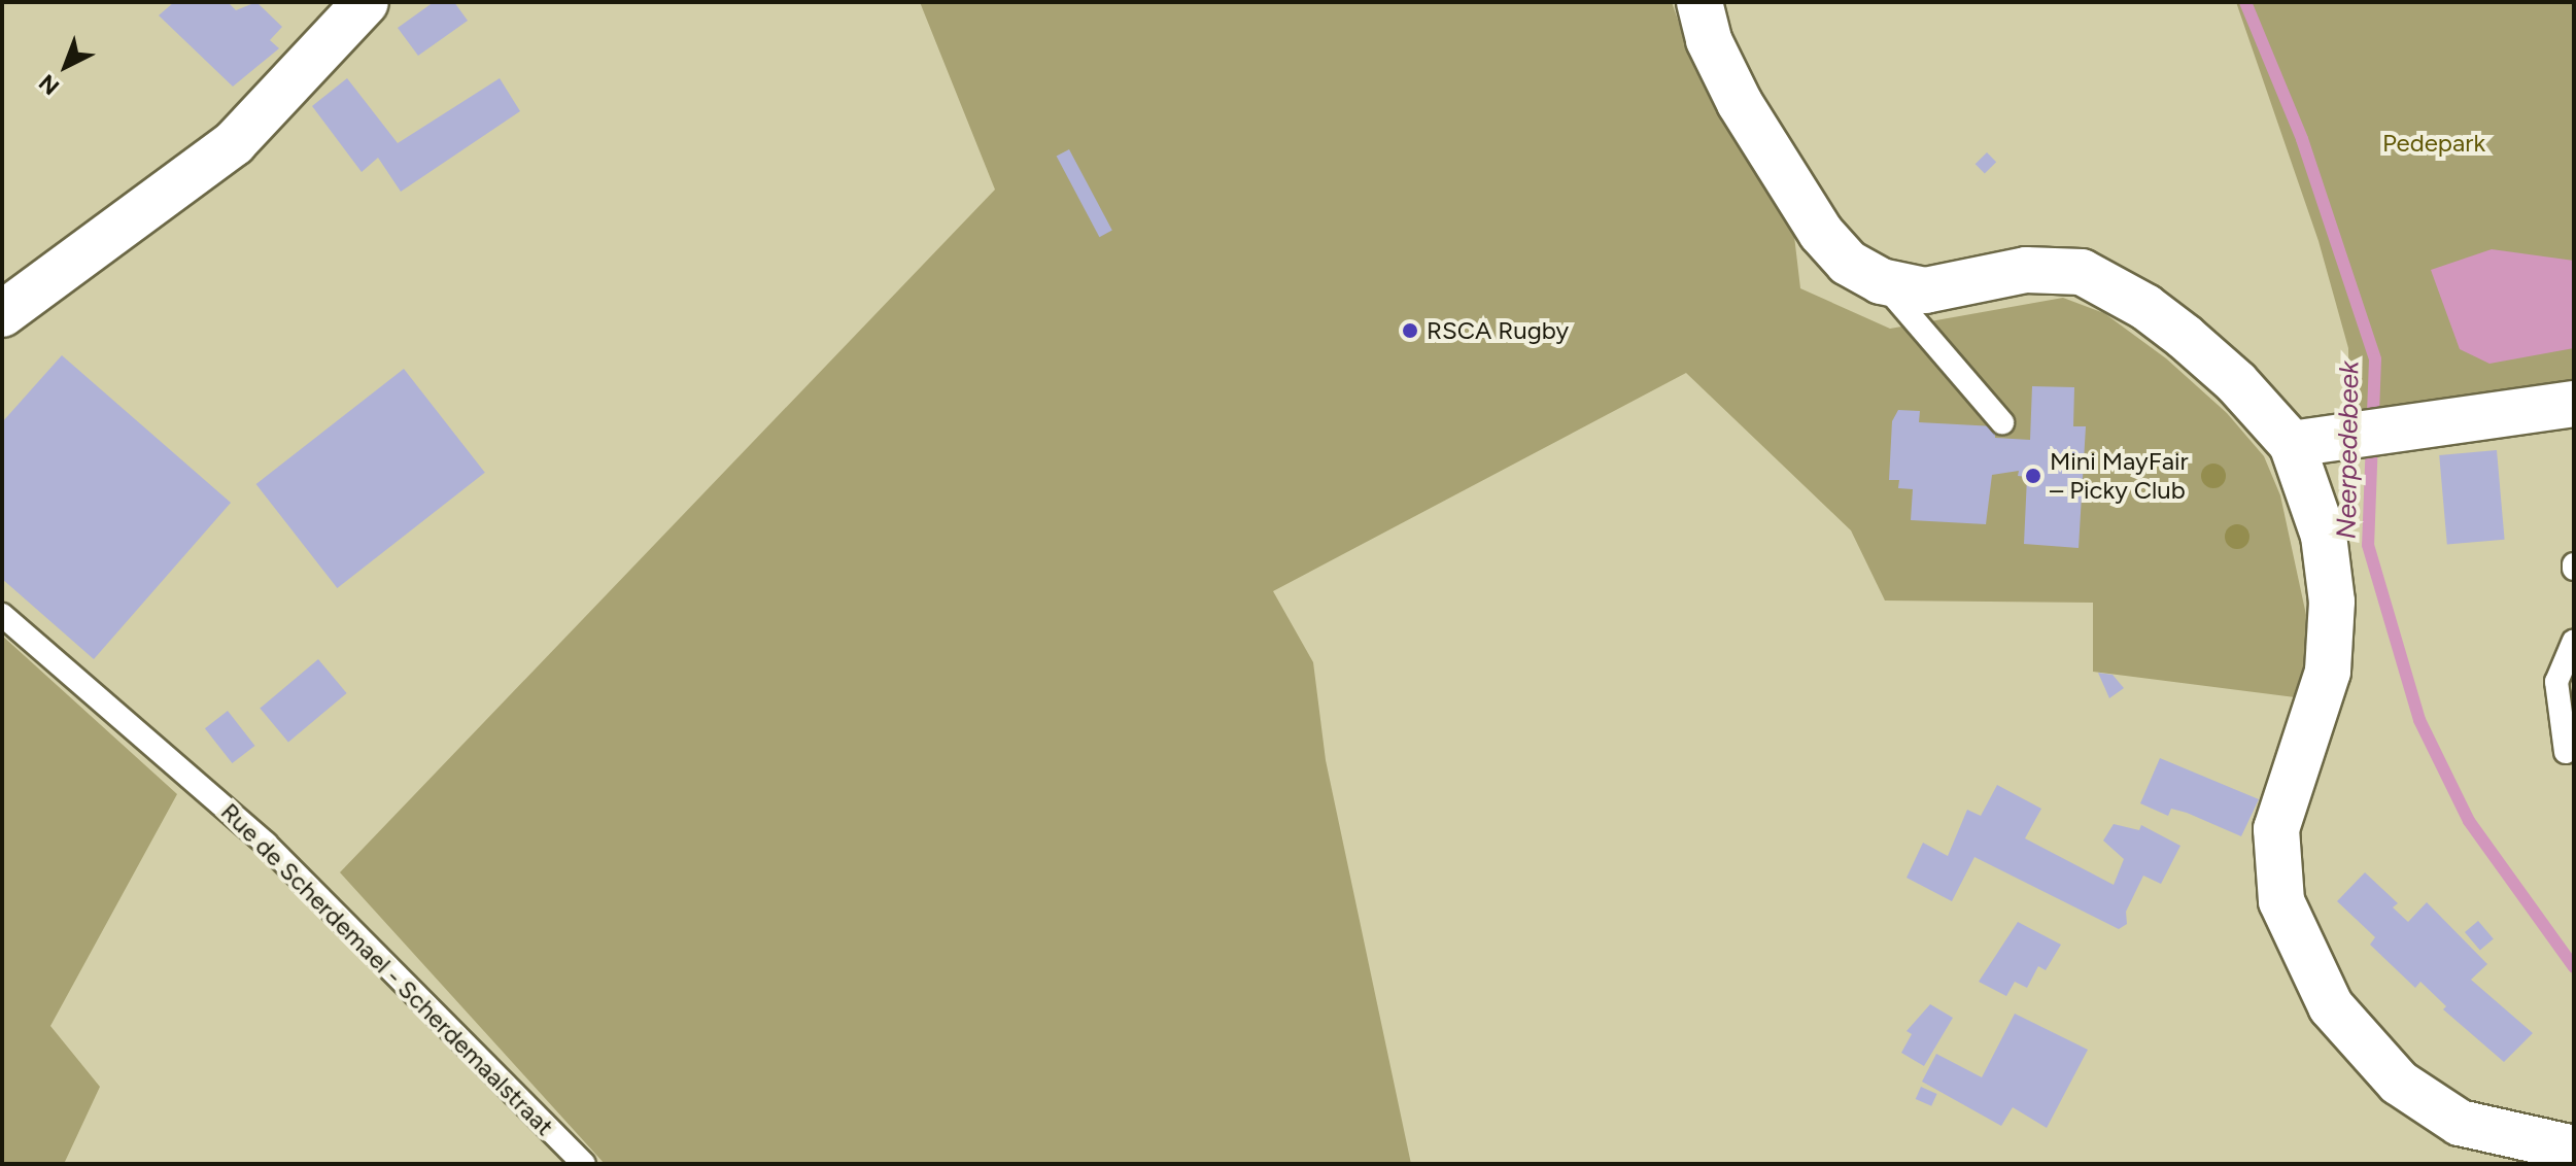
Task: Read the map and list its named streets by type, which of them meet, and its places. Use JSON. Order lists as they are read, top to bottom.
{
  "streets": {
    "lane": ["Rue de Scherdemael - Scherdemaalstraat"]
  },
  "water": ["Neerpedebeek"],
  "parks": ["Pedepark"],
  "places": ["RSCA Rugby", "Mini MayFair – Picky Club"],
  "north": "bottom left"
}
